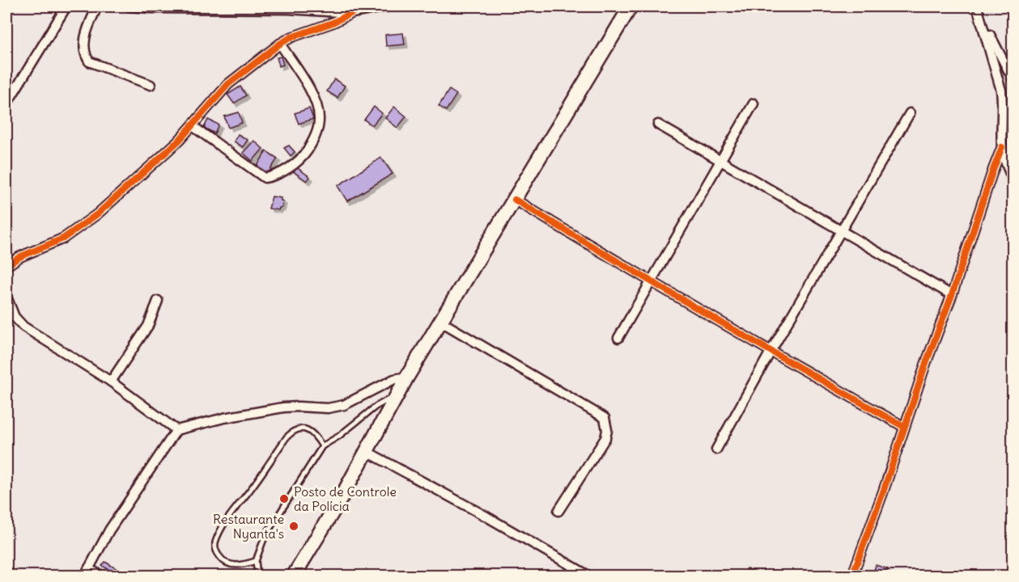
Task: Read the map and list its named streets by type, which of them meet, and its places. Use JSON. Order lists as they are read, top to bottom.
{
  "places": ["Posto de Controle da Polícia", "Restaurante Nyanta's"]
}
